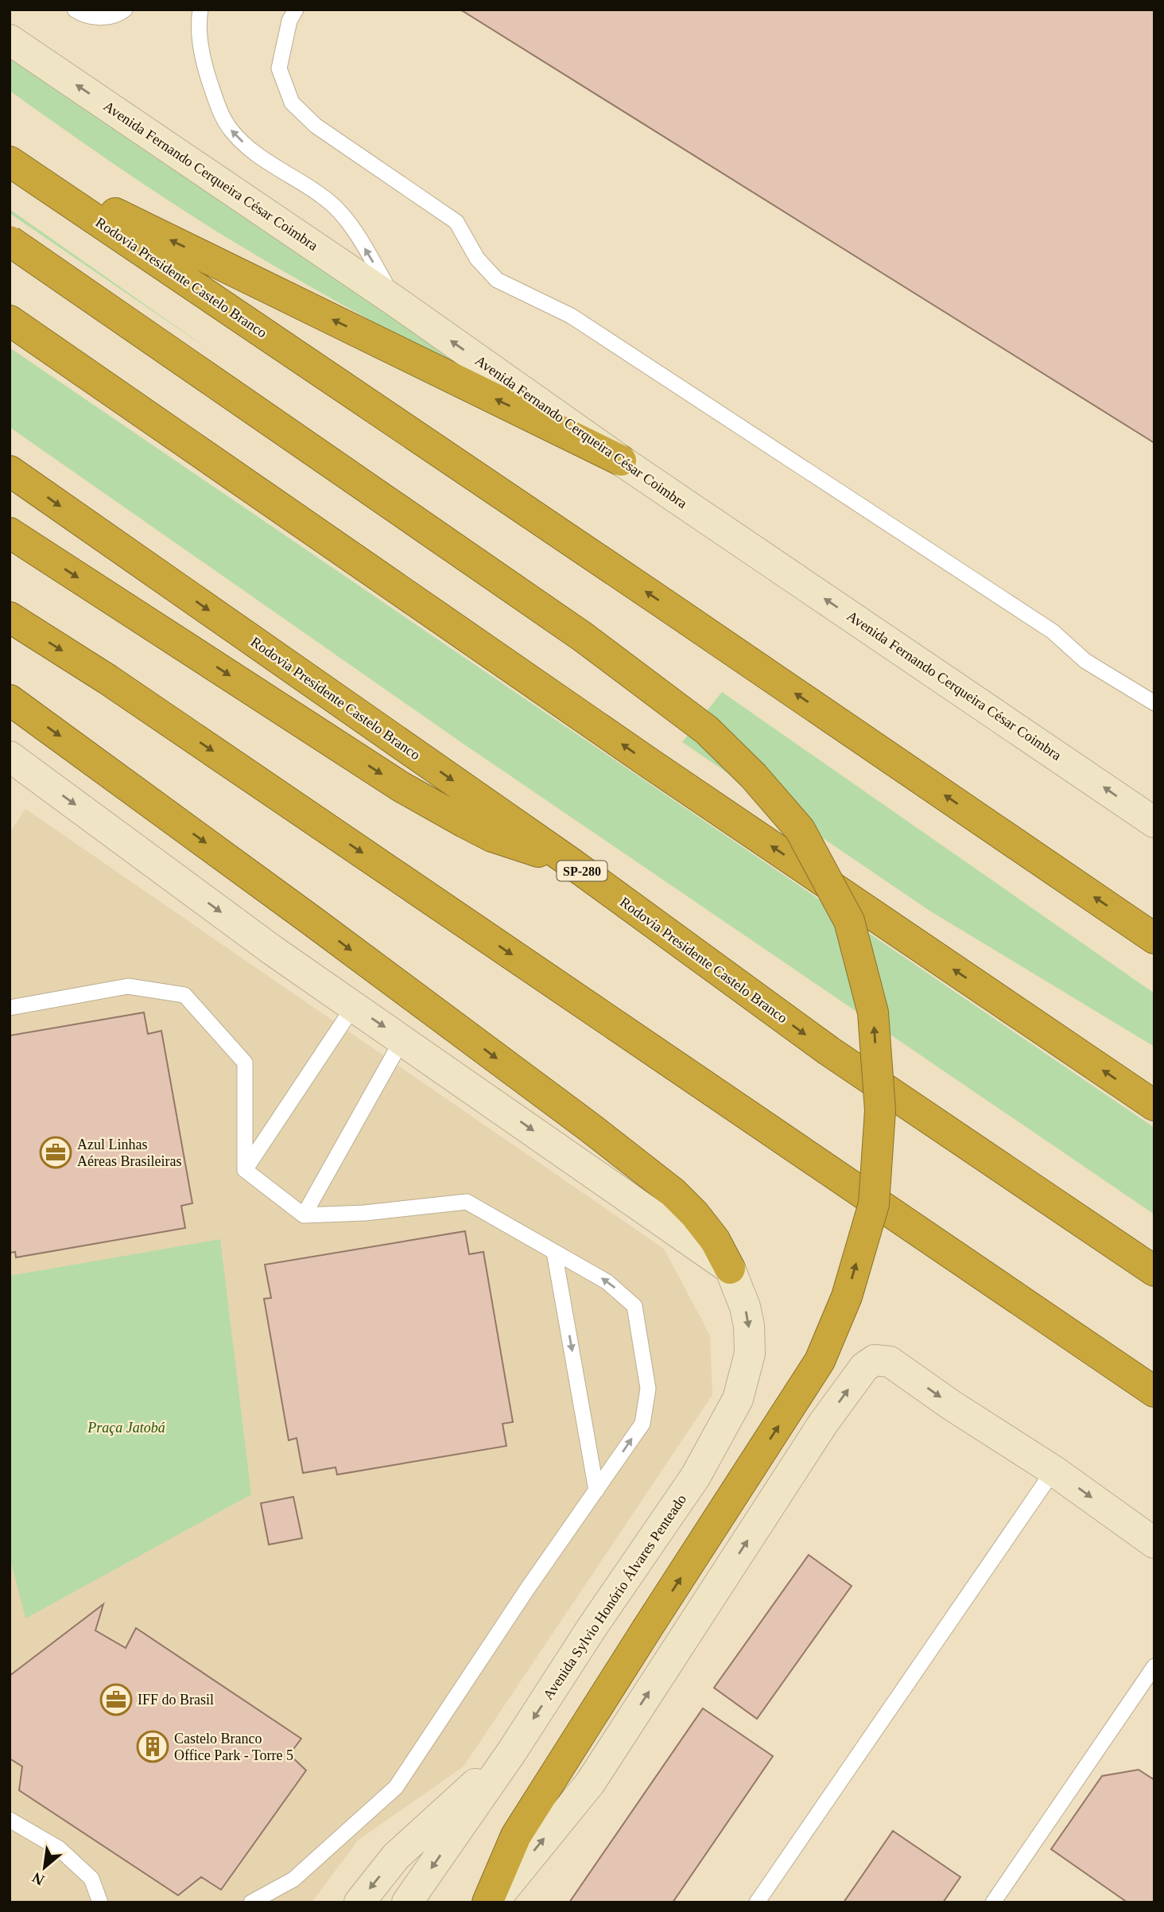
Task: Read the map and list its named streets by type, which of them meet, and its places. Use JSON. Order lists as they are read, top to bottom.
{
  "streets": {
    "highway": ["Rodovia Presidente Castelo Branco", "SP-280"],
    "main road": ["Avenida Fernando Cerqueira César Coimbra", "Avenida Sylvio Honório Álvares Penteado"]
  },
  "one_way": ["Avenida Fernando Cerqueira César Coimbra", "Avenida Sylvio Honório Álvares Penteado"],
  "parks": ["Praça Jatobá"],
  "places": {
    "office": ["Azul Linhas Aéreas Brasileiras", "IFF do Brasil"],
    "building": ["Castelo Branco Office Park - Torre 5"]
  },
  "north": "bottom left"
}
